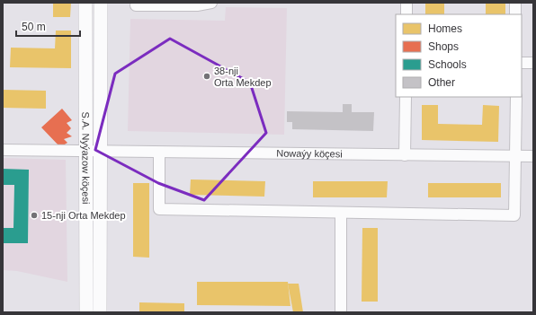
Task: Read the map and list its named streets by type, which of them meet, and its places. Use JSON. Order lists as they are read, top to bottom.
{
  "streets": {
    "main road": ["S.A. Nyýazow köçesi"],
    "street": ["Nowaýy köçesi"]
  },
  "crossings": [
    ["Nowaýy köçesi", "S.A. Nyýazow köçesi"]
  ],
  "places": ["38-nji Orta Mekdep", "15-nji Orta Mekdep"],
  "legend": [
    "Homes",
    "Shops",
    "Schools",
    "Other"
  ],
  "scale_bar": "50 m"
}
